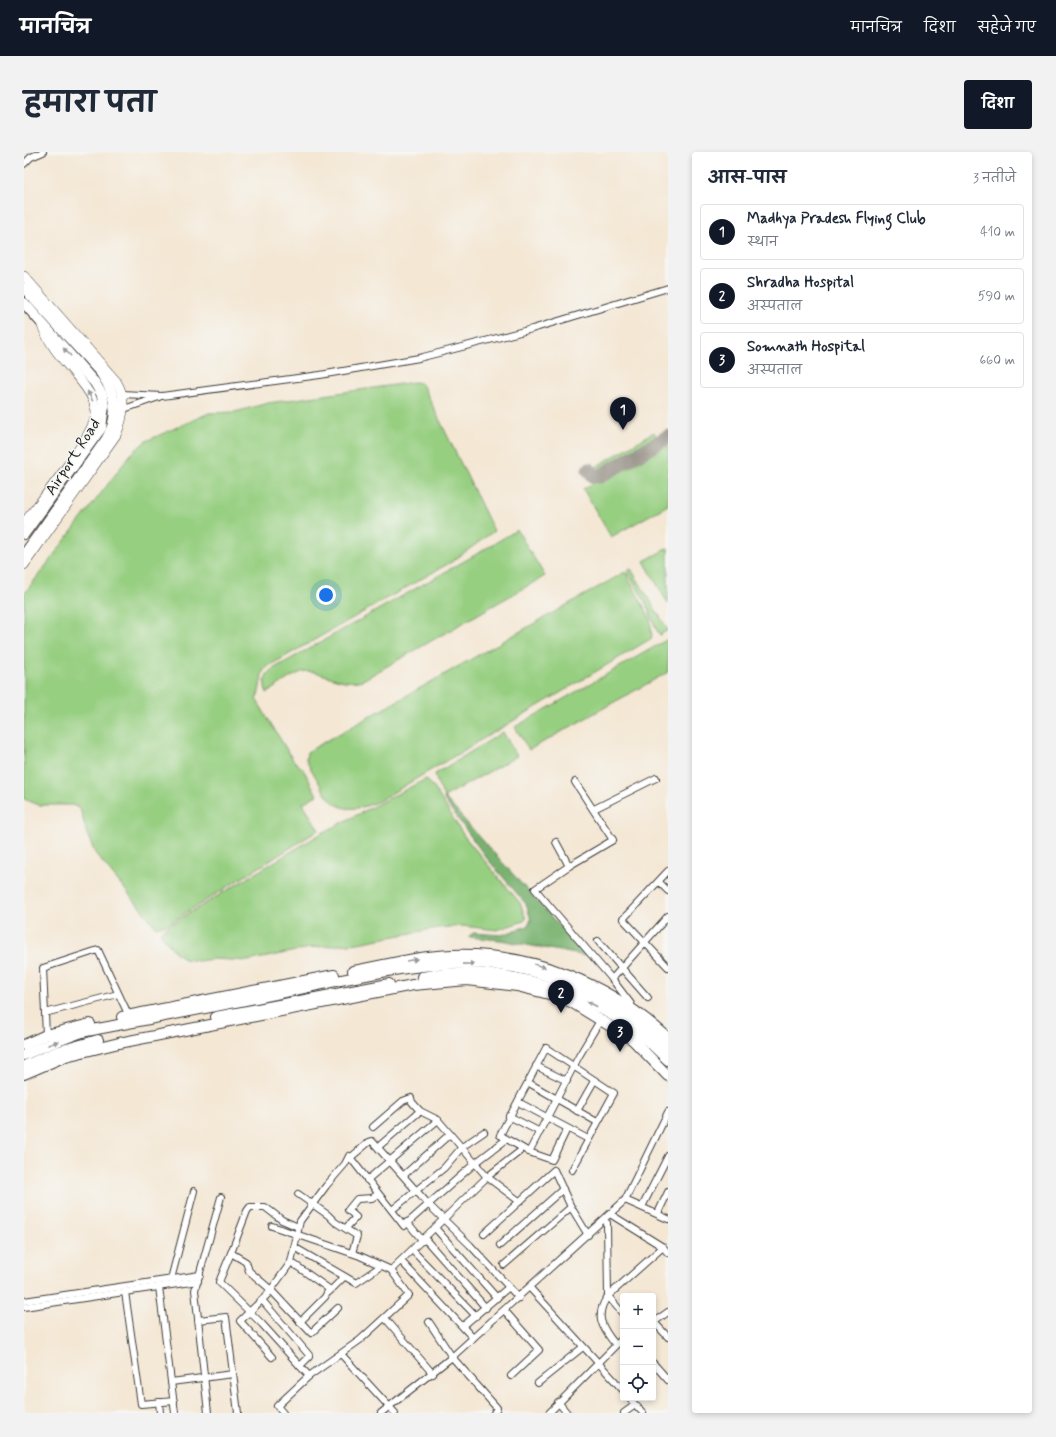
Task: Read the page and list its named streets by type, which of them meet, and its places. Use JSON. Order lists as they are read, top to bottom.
{
  "streets": {
    "main road": ["Airport Road"]
  },
  "page": {
    "header": "मानचित्र",
    "nav": ["मानचित्र", "दिशा", "सहेजे गए"],
    "title": "हमारा पता",
    "buttons": "दिशा",
    "heading": ["आस-पास", "3 नतीजे"],
    "list": [
      {
        "mark": "1",
        "name": "Madhya Pradesh Flying Club",
        "note": "स्थान",
        "value": "410 m"
      },
      {
        "mark": "2",
        "name": "Shradha Hospital",
        "note": "अस्पताल",
        "value": "590 m"
      },
      {
        "mark": "3",
        "name": "Somnath Hospital",
        "note": "अस्पताल",
        "value": "660 m"
      }
    ],
    "pins": ["1", "2", "3"],
    "map_buttons": ["+", "−"]
  }
}
